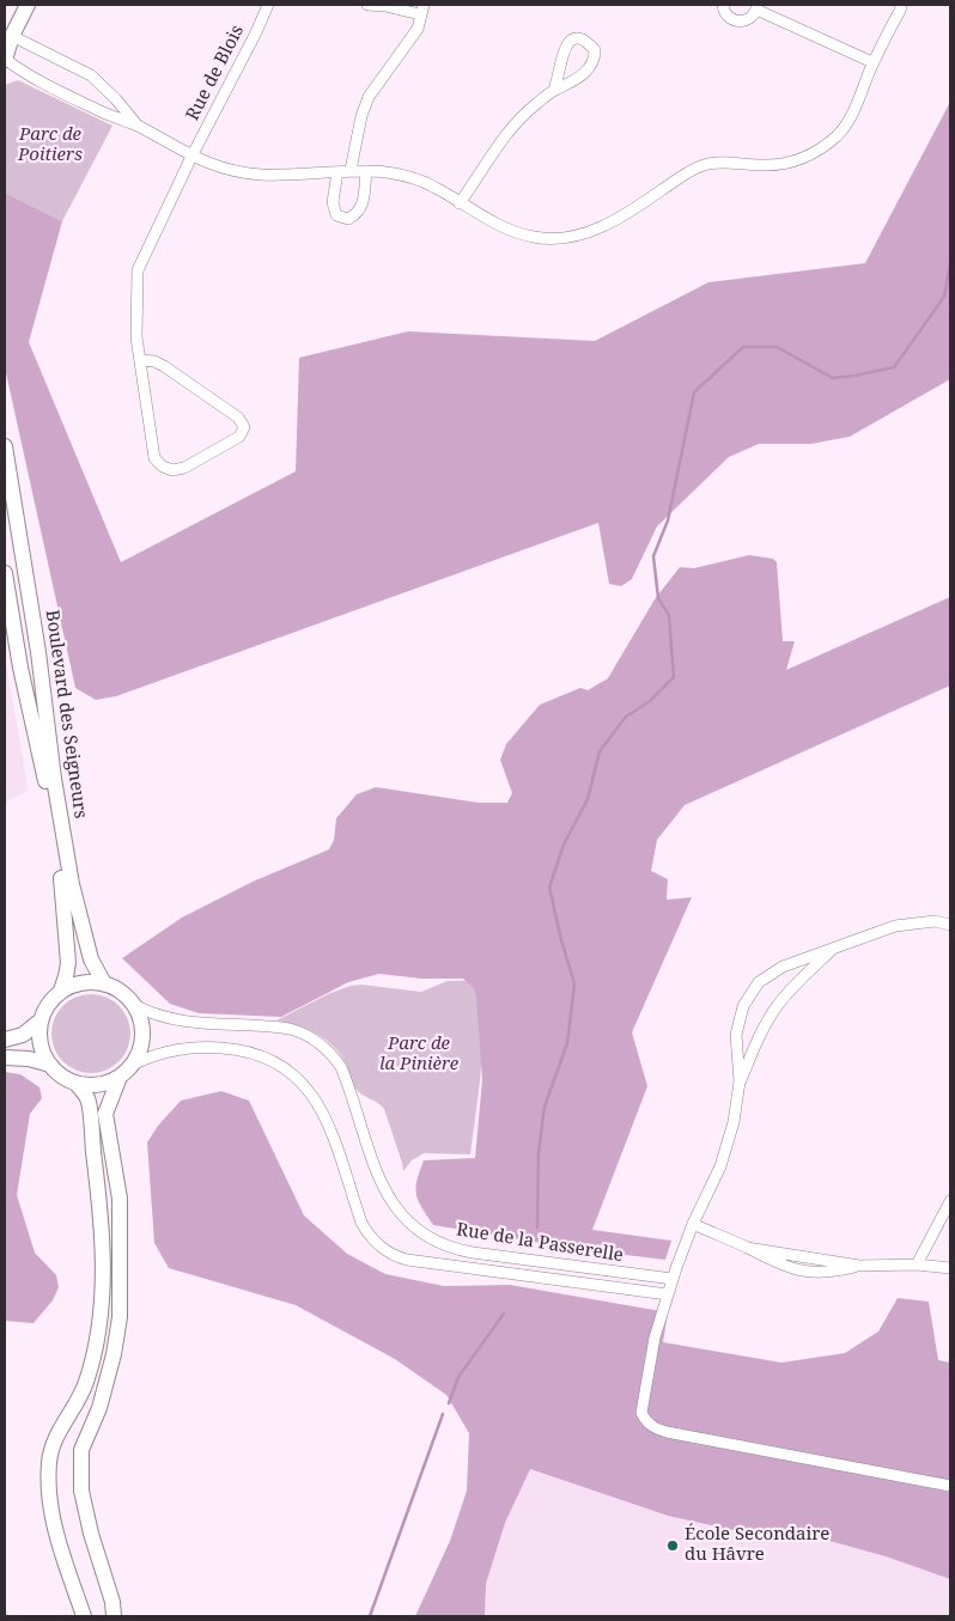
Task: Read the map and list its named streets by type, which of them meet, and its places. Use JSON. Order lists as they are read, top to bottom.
{
  "streets": {
    "street": ["Rue de Blois", "Boulevard des Seigneurs", "Rue de la Passerelle"]
  },
  "crossings": [
    ["Boulevard des Seigneurs", "Rue de la Passerelle"]
  ],
  "parks": ["Parc de Poitiers", "Parc de la Pinière"],
  "places": ["École Secondaire du Hâvre"]
}
